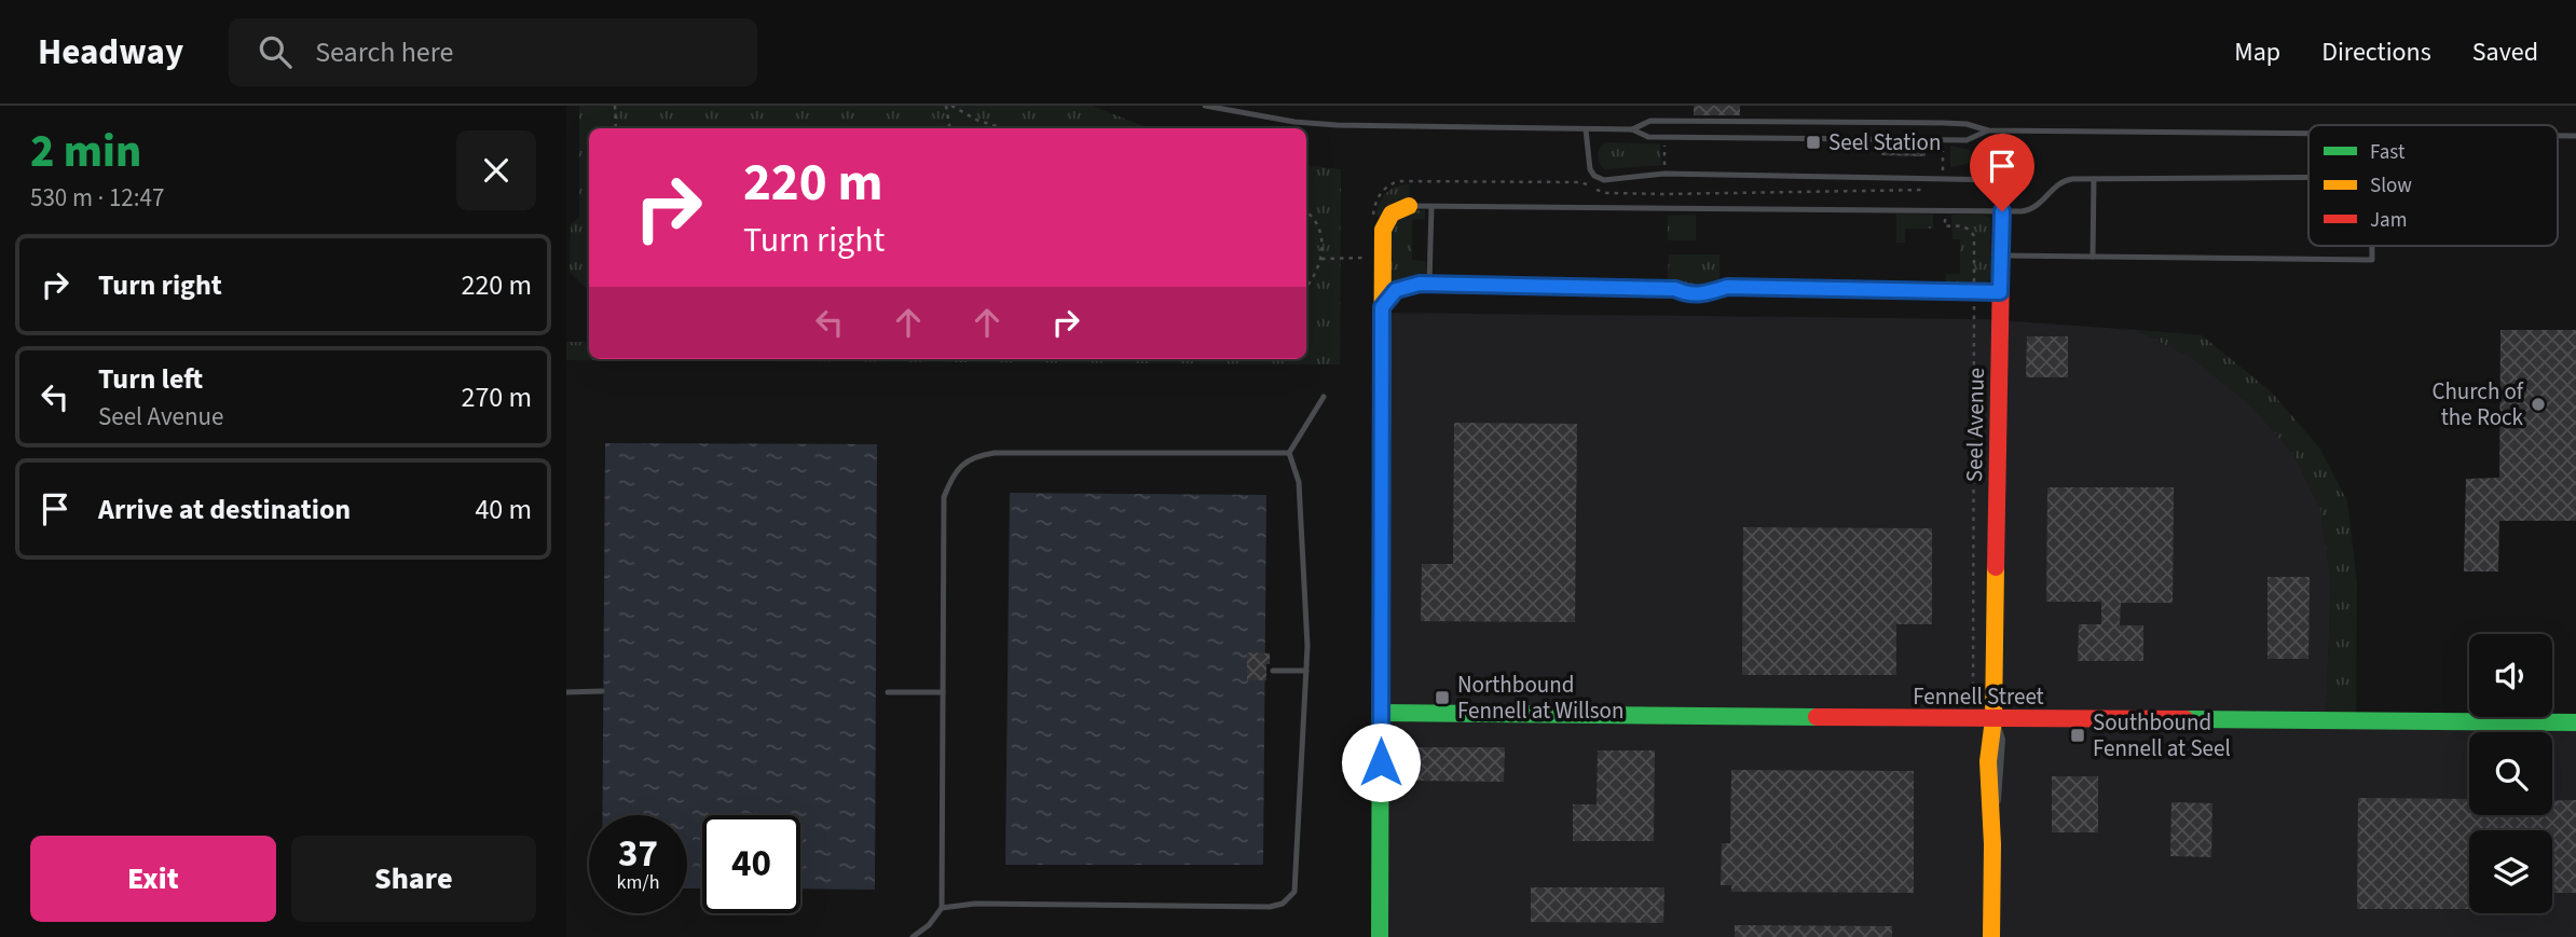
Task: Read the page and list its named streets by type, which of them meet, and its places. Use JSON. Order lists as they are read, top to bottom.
{
  "streets": {
    "street": ["Seel Avenue", "Fennell Street"]
  },
  "crossings": [
    ["Seel Avenue", "Fennell Street"]
  ],
  "places": {
    "transit": ["Seel Station", "Northbound Fennell at Willson", "Southbound Fennell at Seel"],
    "other": ["Church of the Rock"]
  },
  "legend": ["Fast", "Slow", "Jam"],
  "page": {
    "header": "Headway",
    "search": "Search here",
    "nav": ["Map", "Directions", "Saved"],
    "heading": ["2 min", "530 m · 12:47"],
    "turn": ["220 m", "Turn right"],
    "list": [
      {
        "name": "Turn right",
        "value": "220 m"
      },
      {
        "name": "Turn left",
        "note": "Seel Avenue",
        "value": "270 m"
      },
      {
        "name": "Arrive at destination",
        "value": "40 m"
      }
    ],
    "speed": "37 km/h",
    "limit": "40",
    "buttons": ["Exit", "Share"]
  }
}
